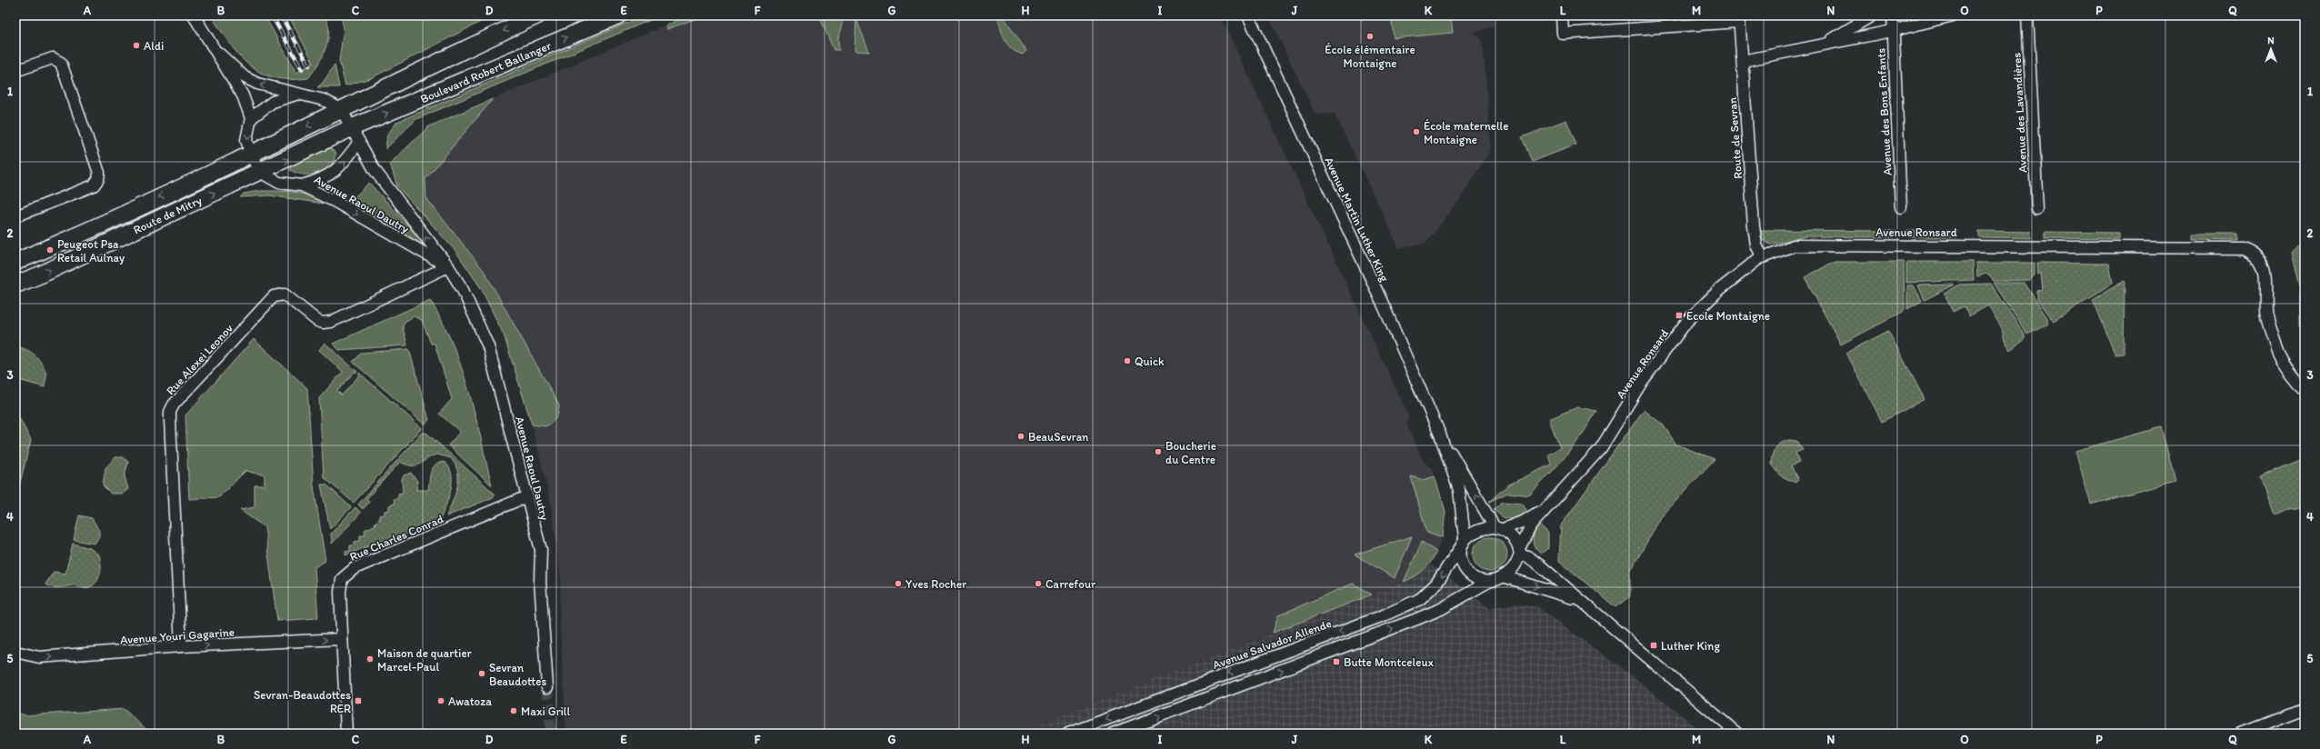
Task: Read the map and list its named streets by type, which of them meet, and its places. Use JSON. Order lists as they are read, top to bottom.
{
  "streets": {
    "main road": ["Boulevard Robert Ballanger", "Route de Mitry"],
    "street": [
      "Avenue des Bons Enfants",
      "Avenue des Lavandières",
      "Route de Sevran",
      "Avenue Raoul Dautry",
      "Avenue Martin Luther King",
      "Avenue Ronsard",
      "Rue Alexei Leonov",
      "Rue Charles Conrad",
      "Avenue Youri Gagarine",
      "Avenue Salvador Allende"
    ]
  },
  "crossings": [
    ["Boulevard Robert Ballanger", "Avenue Raoul Dautry"],
    ["Boulevard Robert Ballanger", "Route de Mitry"],
    ["Route de Sevran", "Avenue Ronsard"],
    ["Avenue Raoul Dautry", "Route de Mitry"],
    ["Avenue Raoul Dautry", "Rue Alexei Leonov"],
    ["Avenue Raoul Dautry", "Rue Charles Conrad"],
    ["Avenue Martin Luther King", "Avenue Ronsard"],
    ["Avenue Martin Luther King", "Avenue Salvador Allende"],
    ["Avenue Ronsard", "Avenue Salvador Allende"],
    ["Rue Alexei Leonov", "Avenue Youri Gagarine"],
    ["Rue Charles Conrad", "Avenue Youri Gagarine"]
  ],
  "one_way": ["Avenue Youri Gagarine"],
  "places": {
    "other": [
      "École élémentaire Montaigne",
      "Aldi",
      "École maternelle Montaigne",
      "Peugeot Psa Retail Aulnay",
      "Quick",
      "BeauSevran",
      "Boucherie du Centre",
      "Yves Rocher",
      "Carrefour",
      "Maison de quartier Marcel-Paul",
      "Sevran Beaudottes",
      "Awatoza",
      "Maxi Grill"
    ],
    "transit": [
      "Ecole Montaigne",
      "Luther King",
      "Butte Montceleux",
      "Sevran-Beaudottes RER"
    ]
  },
  "north": "top",
  "grid": {
    "columns": [
      "A",
      "B",
      "C",
      "D",
      "E",
      "F",
      "G",
      "H",
      "I",
      "J",
      "K",
      "L",
      "M",
      "N",
      "O",
      "P",
      "Q"
    ],
    "rows": [
      "1",
      "2",
      "3",
      "4",
      "5"
    ]
  }
}
